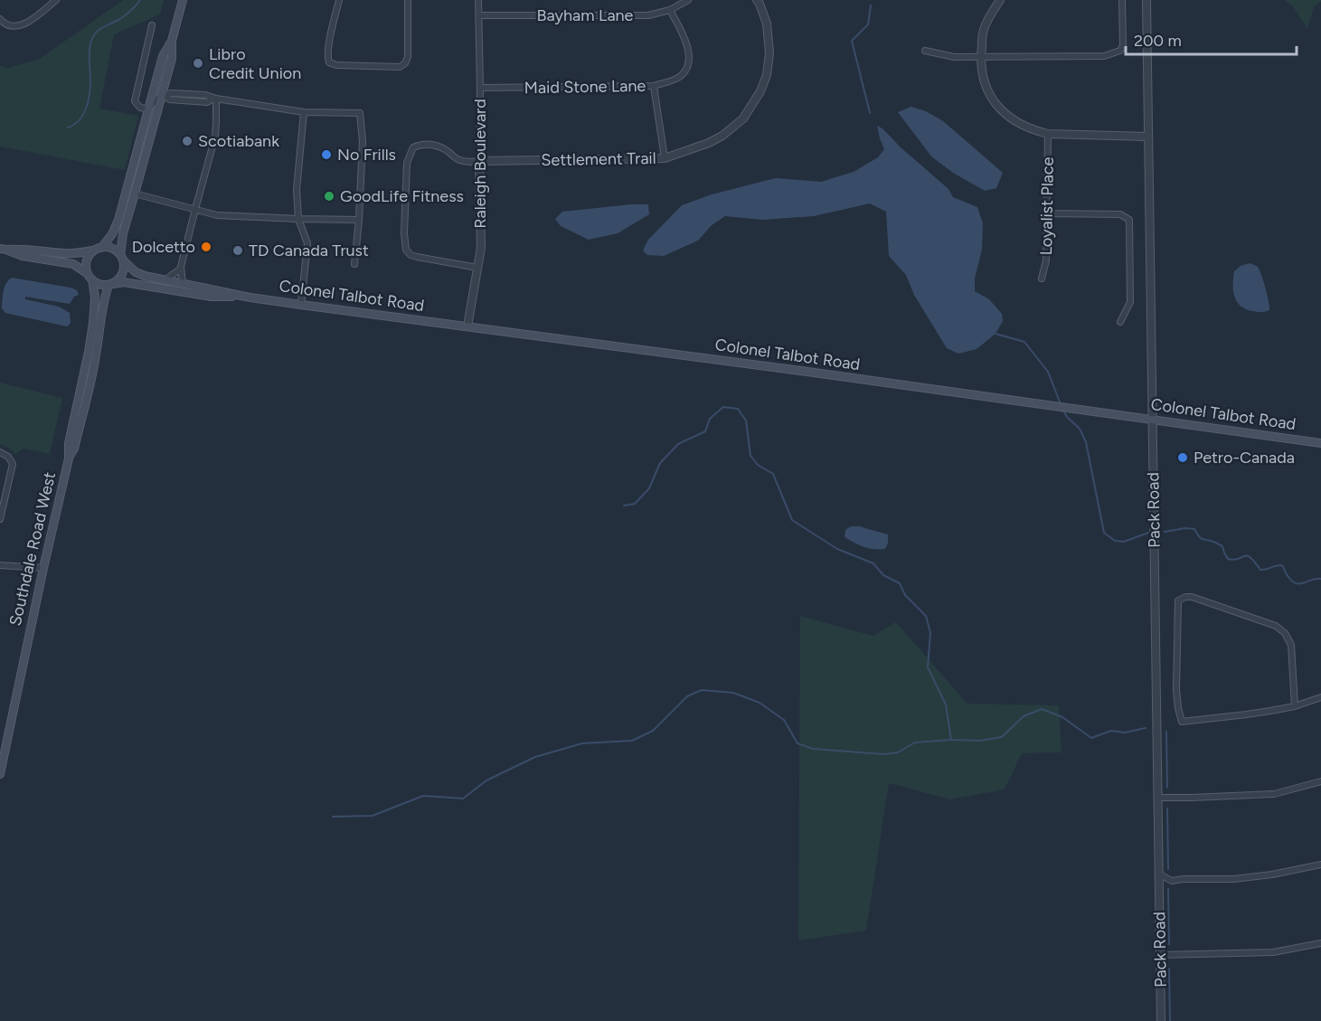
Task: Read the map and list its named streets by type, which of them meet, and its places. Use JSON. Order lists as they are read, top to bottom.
{
  "streets": {
    "main road": ["Colonel Talbot Road", "Southdale Road West"],
    "street": [
      "Bayham Lane",
      "Maid Stone Lane",
      "Settlement Trail",
      "Raleigh Boulevard",
      "Loyalist Place",
      "Pack Road"
    ]
  },
  "crossings": [
    ["Bayham Lane", "Maid Stone Lane"],
    ["Bayham Lane", "Raleigh Boulevard"],
    ["Maid Stone Lane", "Raleigh Boulevard"],
    ["Settlement Trail", "Raleigh Boulevard"],
    ["Raleigh Boulevard", "Colonel Talbot Road"],
    ["Colonel Talbot Road", "Pack Road"],
    ["Colonel Talbot Road", "Southdale Road West"]
  ],
  "places": [
    "Libro Credit Union",
    "Scotiabank",
    "No Frills",
    "GoodLife Fitness",
    "Dolcetto",
    "TD Canada Trust",
    "Petro-Canada"
  ],
  "scale_bar": "200 m"
}
